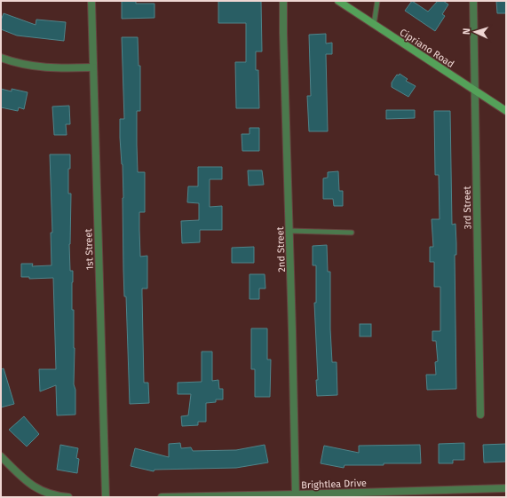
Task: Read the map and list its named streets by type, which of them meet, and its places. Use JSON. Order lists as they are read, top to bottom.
{
  "streets": {
    "street": [
      "Cipriano Road",
      "3rd Street",
      "1st Street",
      "2nd Street",
      "Brightlea Drive"
    ]
  },
  "crossings": [
    ["Cipriano Road", "3rd Street"],
    ["2nd Street", "Brightlea Drive"]
  ],
  "north": "left"
}
